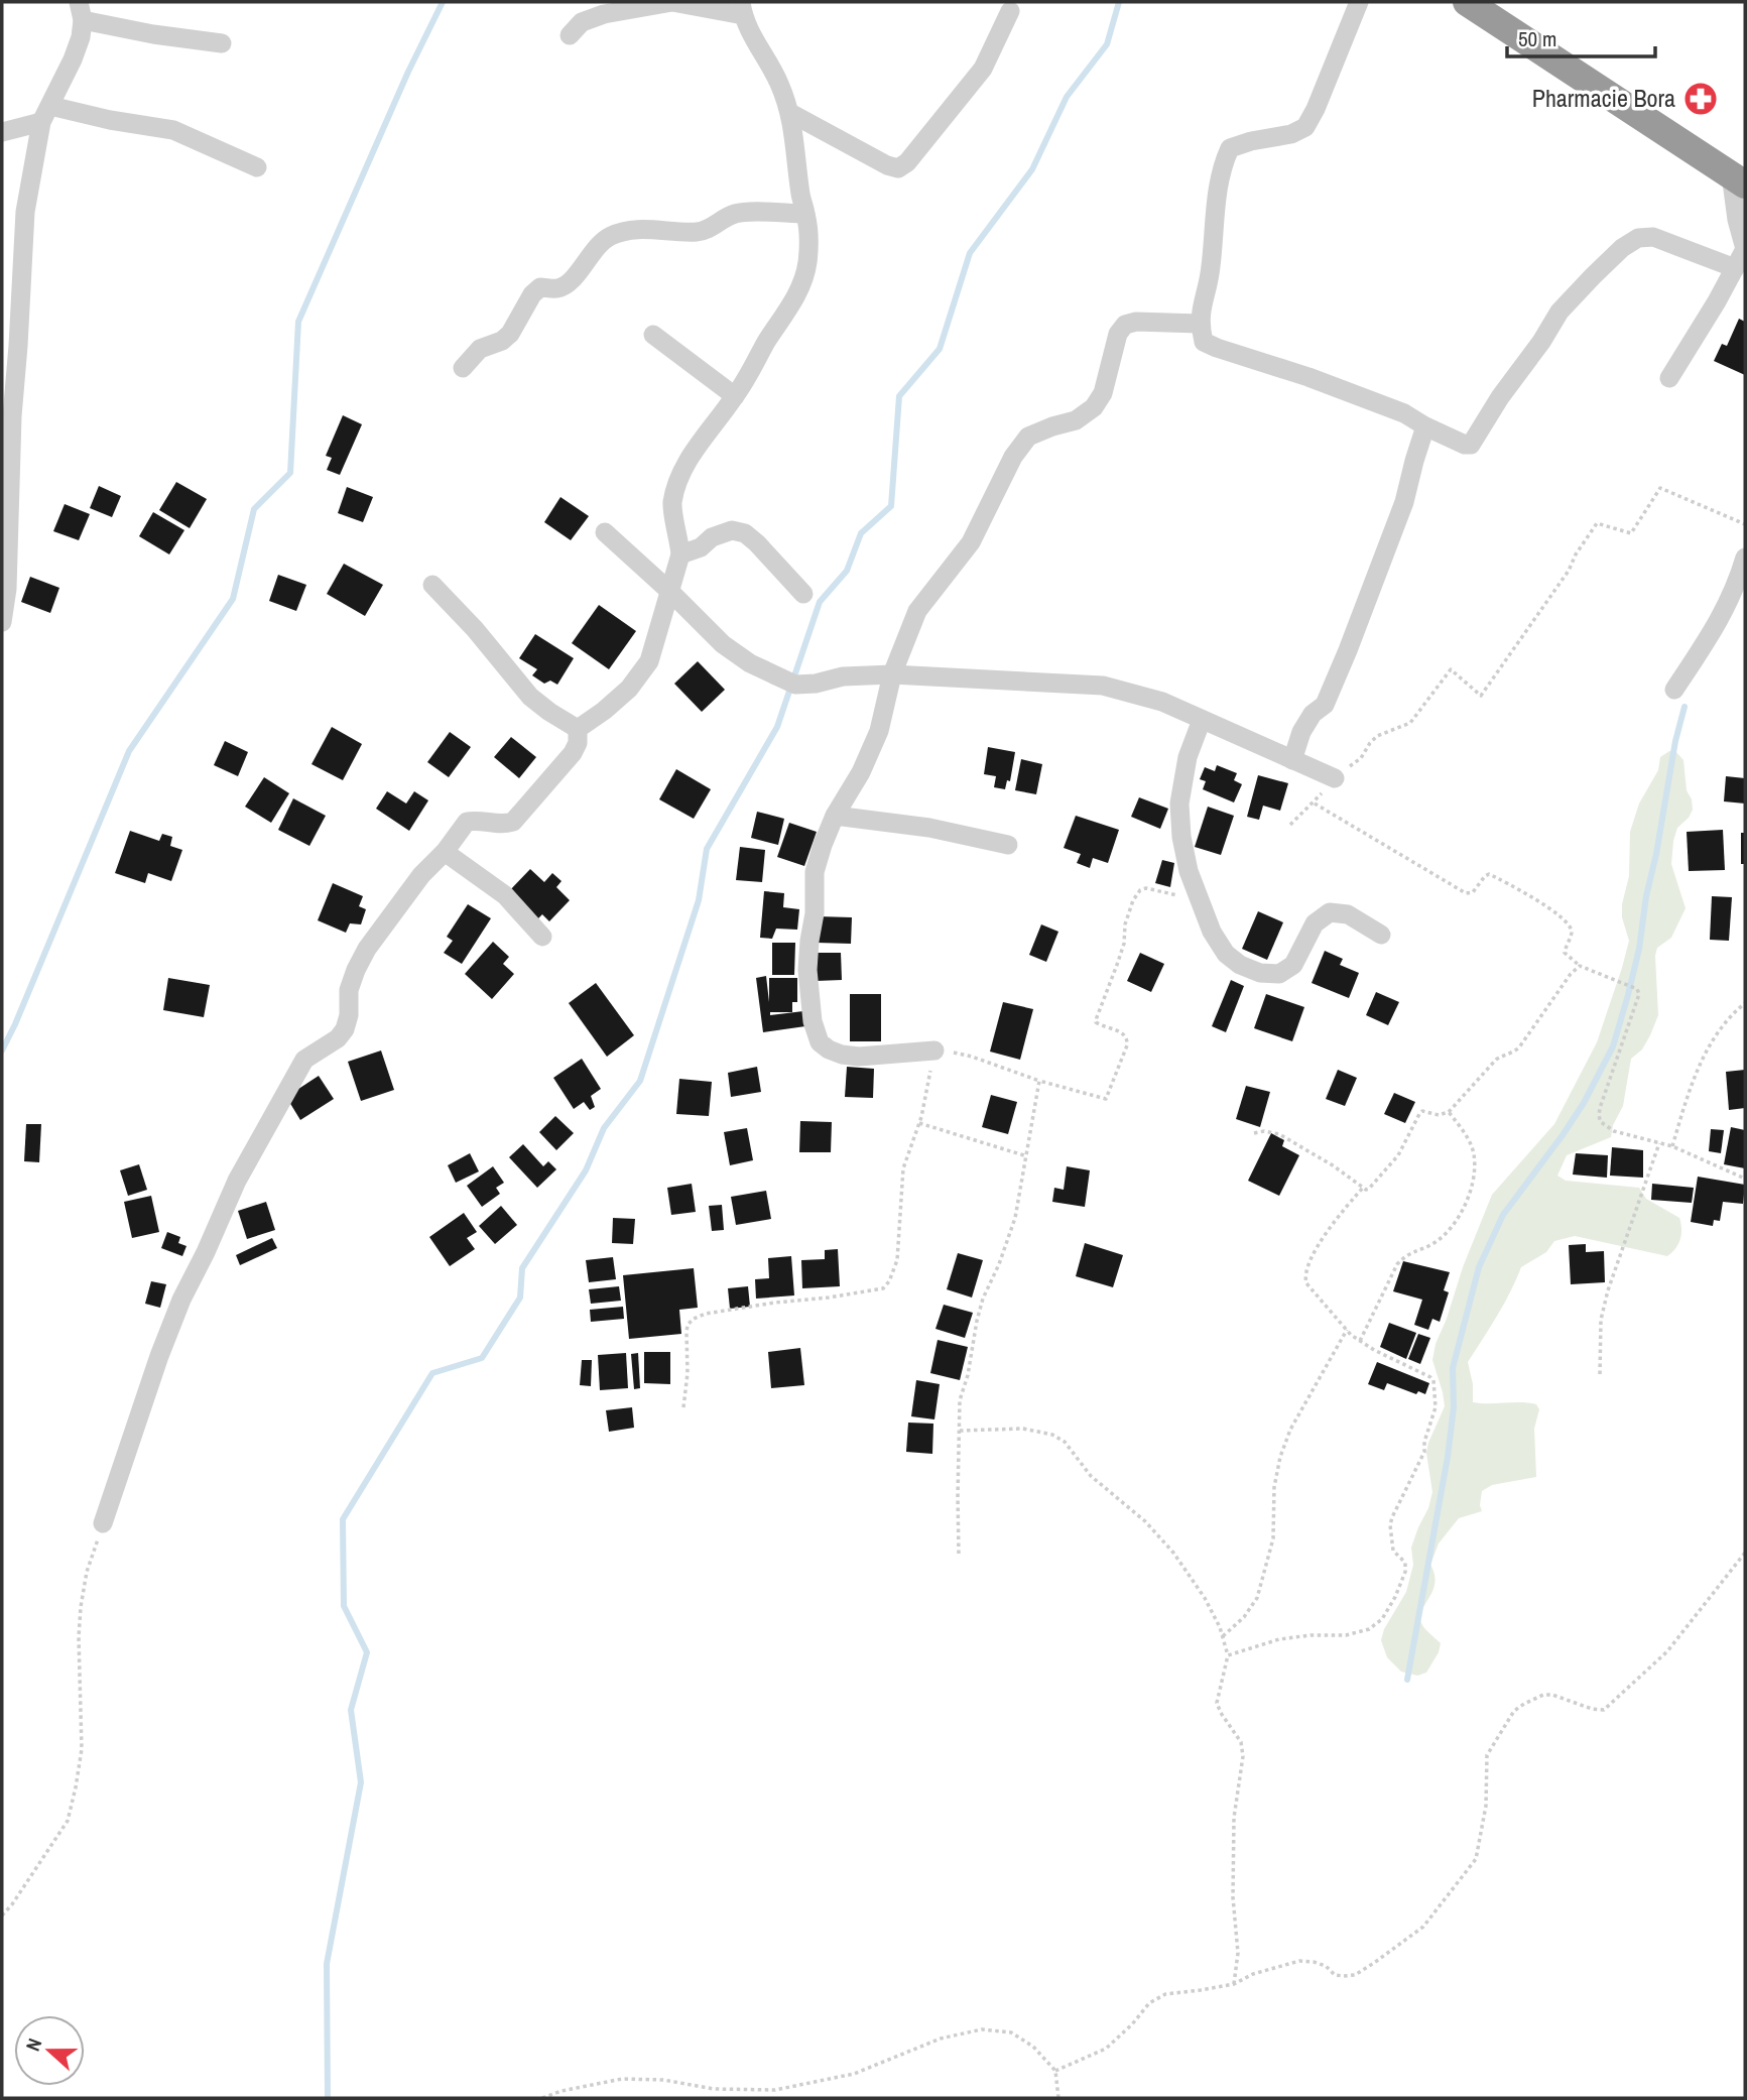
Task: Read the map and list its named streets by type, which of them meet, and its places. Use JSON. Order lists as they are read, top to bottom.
{
  "places": {
    "pharmacy": ["Pharmacie Bora"]
  },
  "scale_bar": "50 m",
  "north": "left"
}
